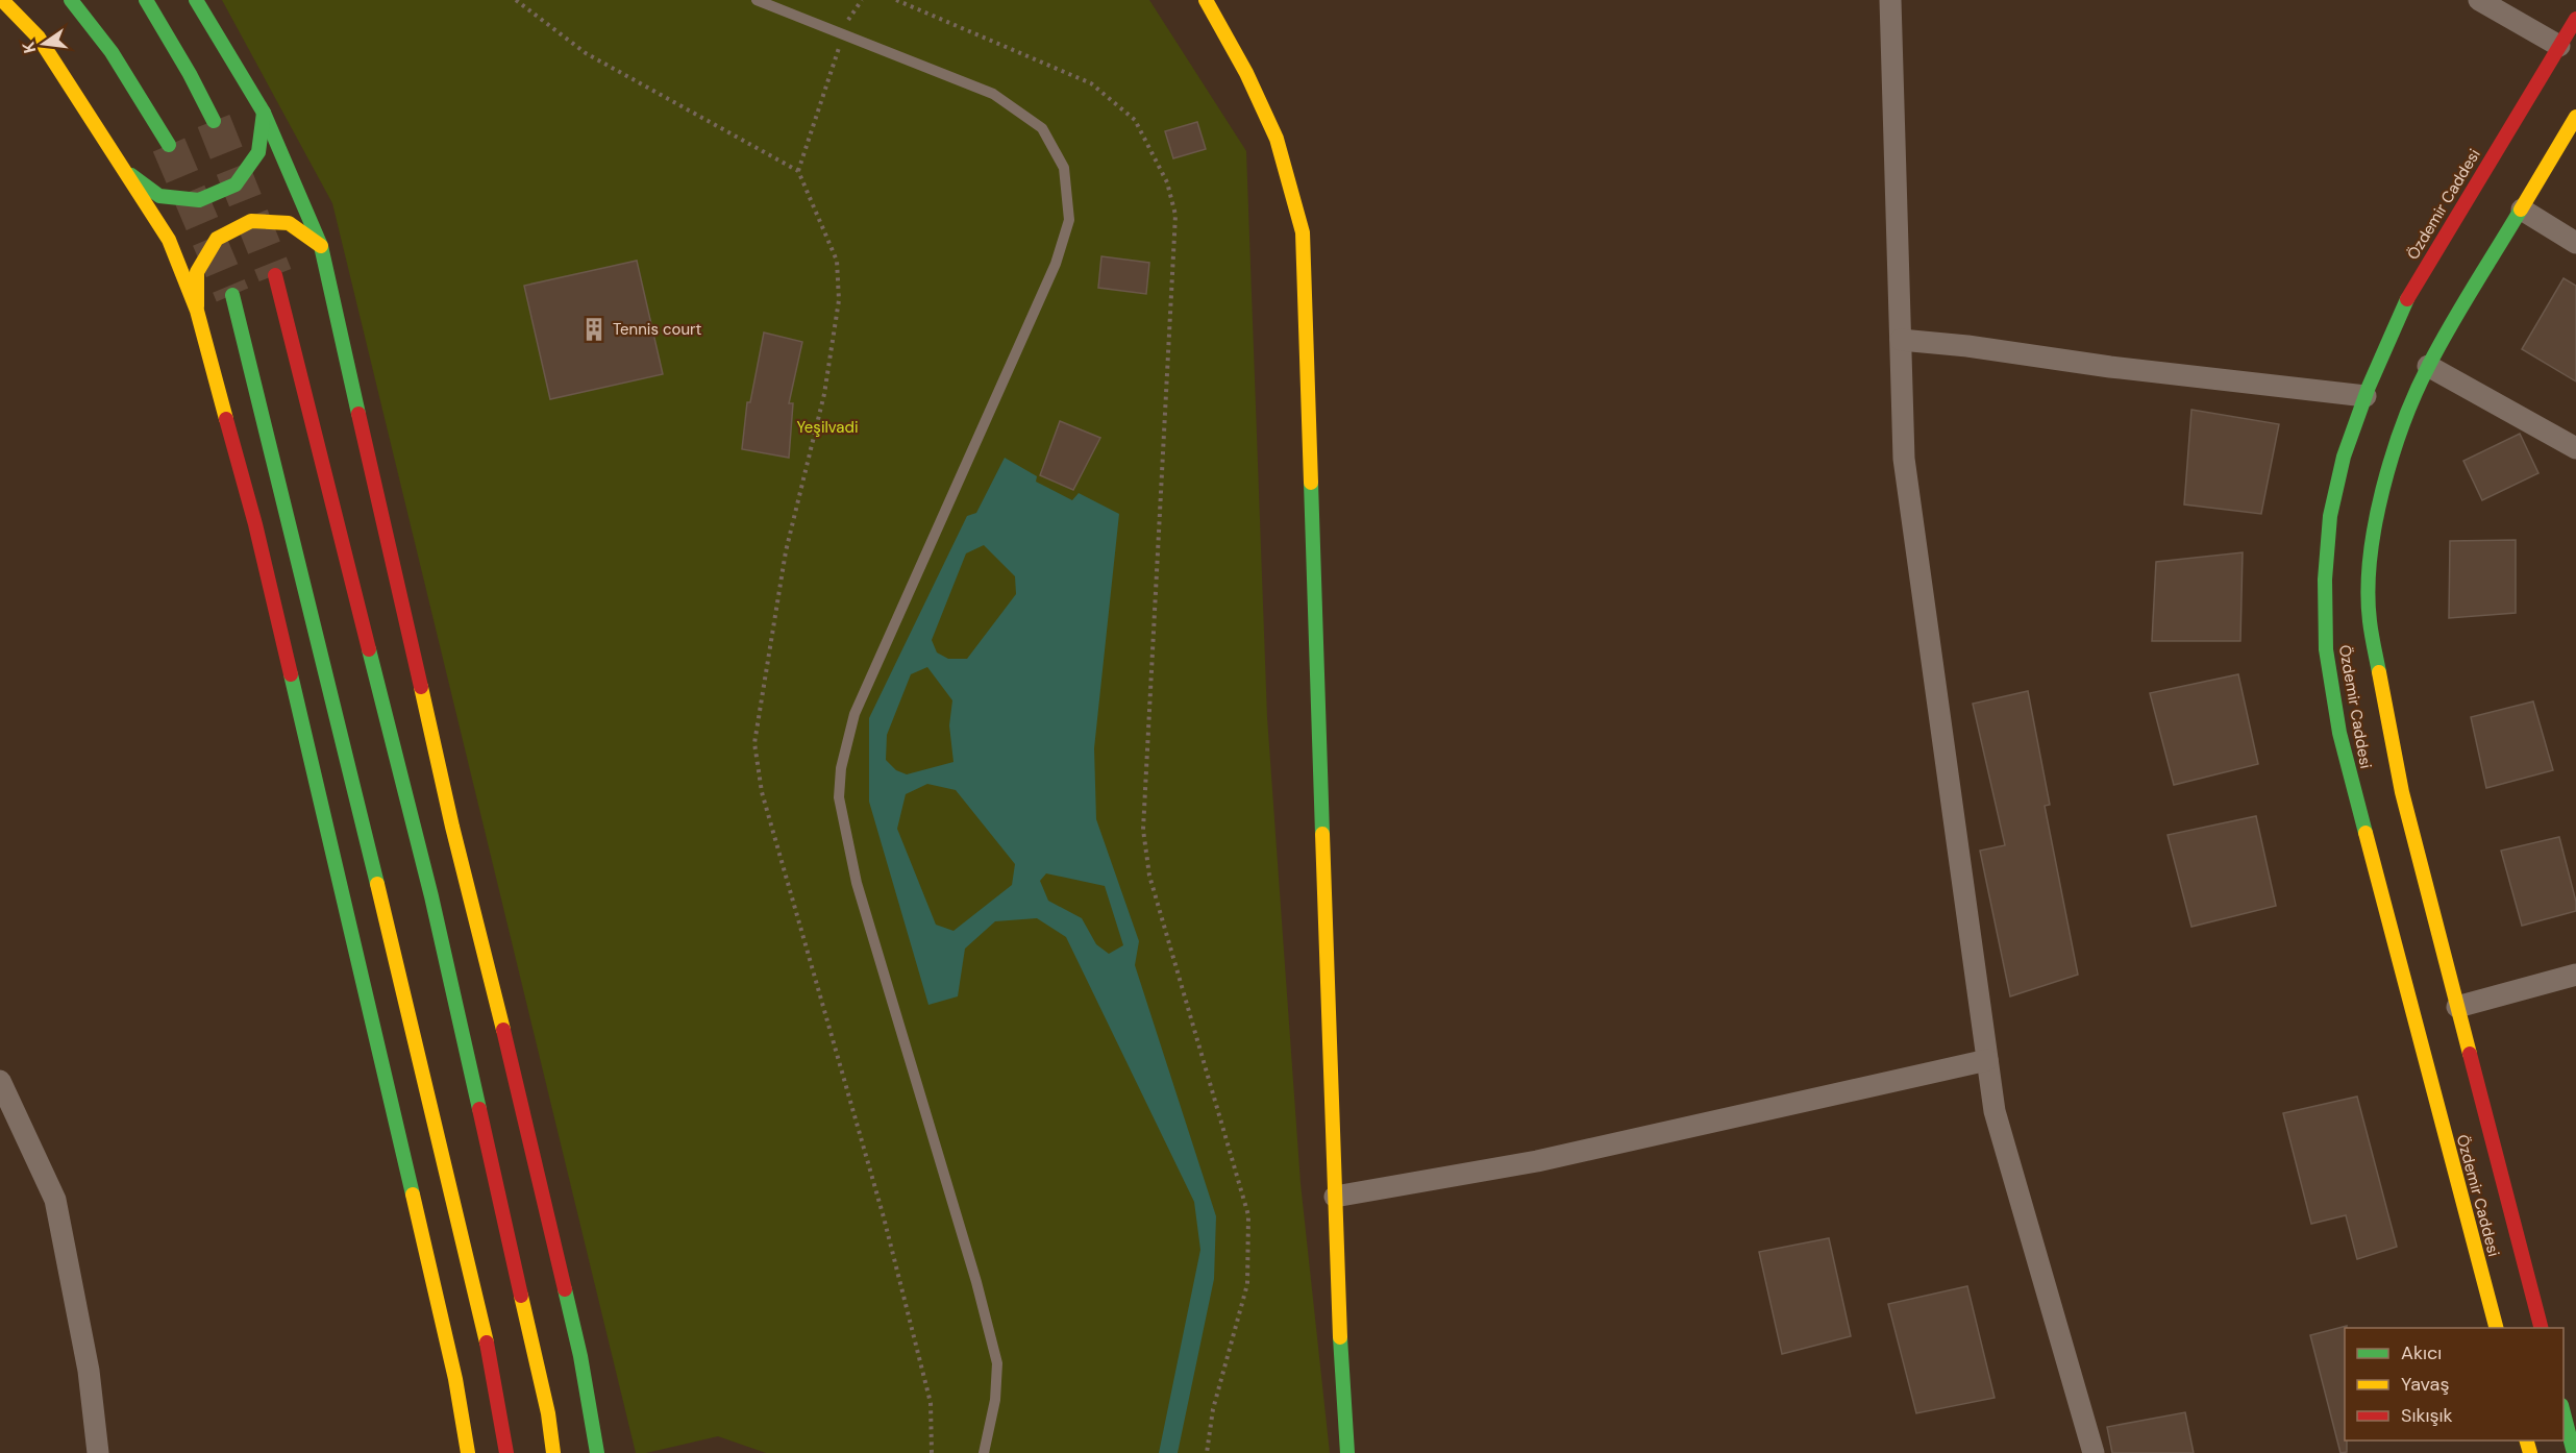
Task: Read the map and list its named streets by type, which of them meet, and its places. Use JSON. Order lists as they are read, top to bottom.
{
  "streets": {
    "main road": ["Özdemir Caddesi"]
  },
  "parks": ["Yeşilvadi"],
  "places": {
    "building": ["Tennis court"]
  },
  "legend": ["Akıcı", "Yavaş", "Sıkışık"],
  "north": "left"
}
